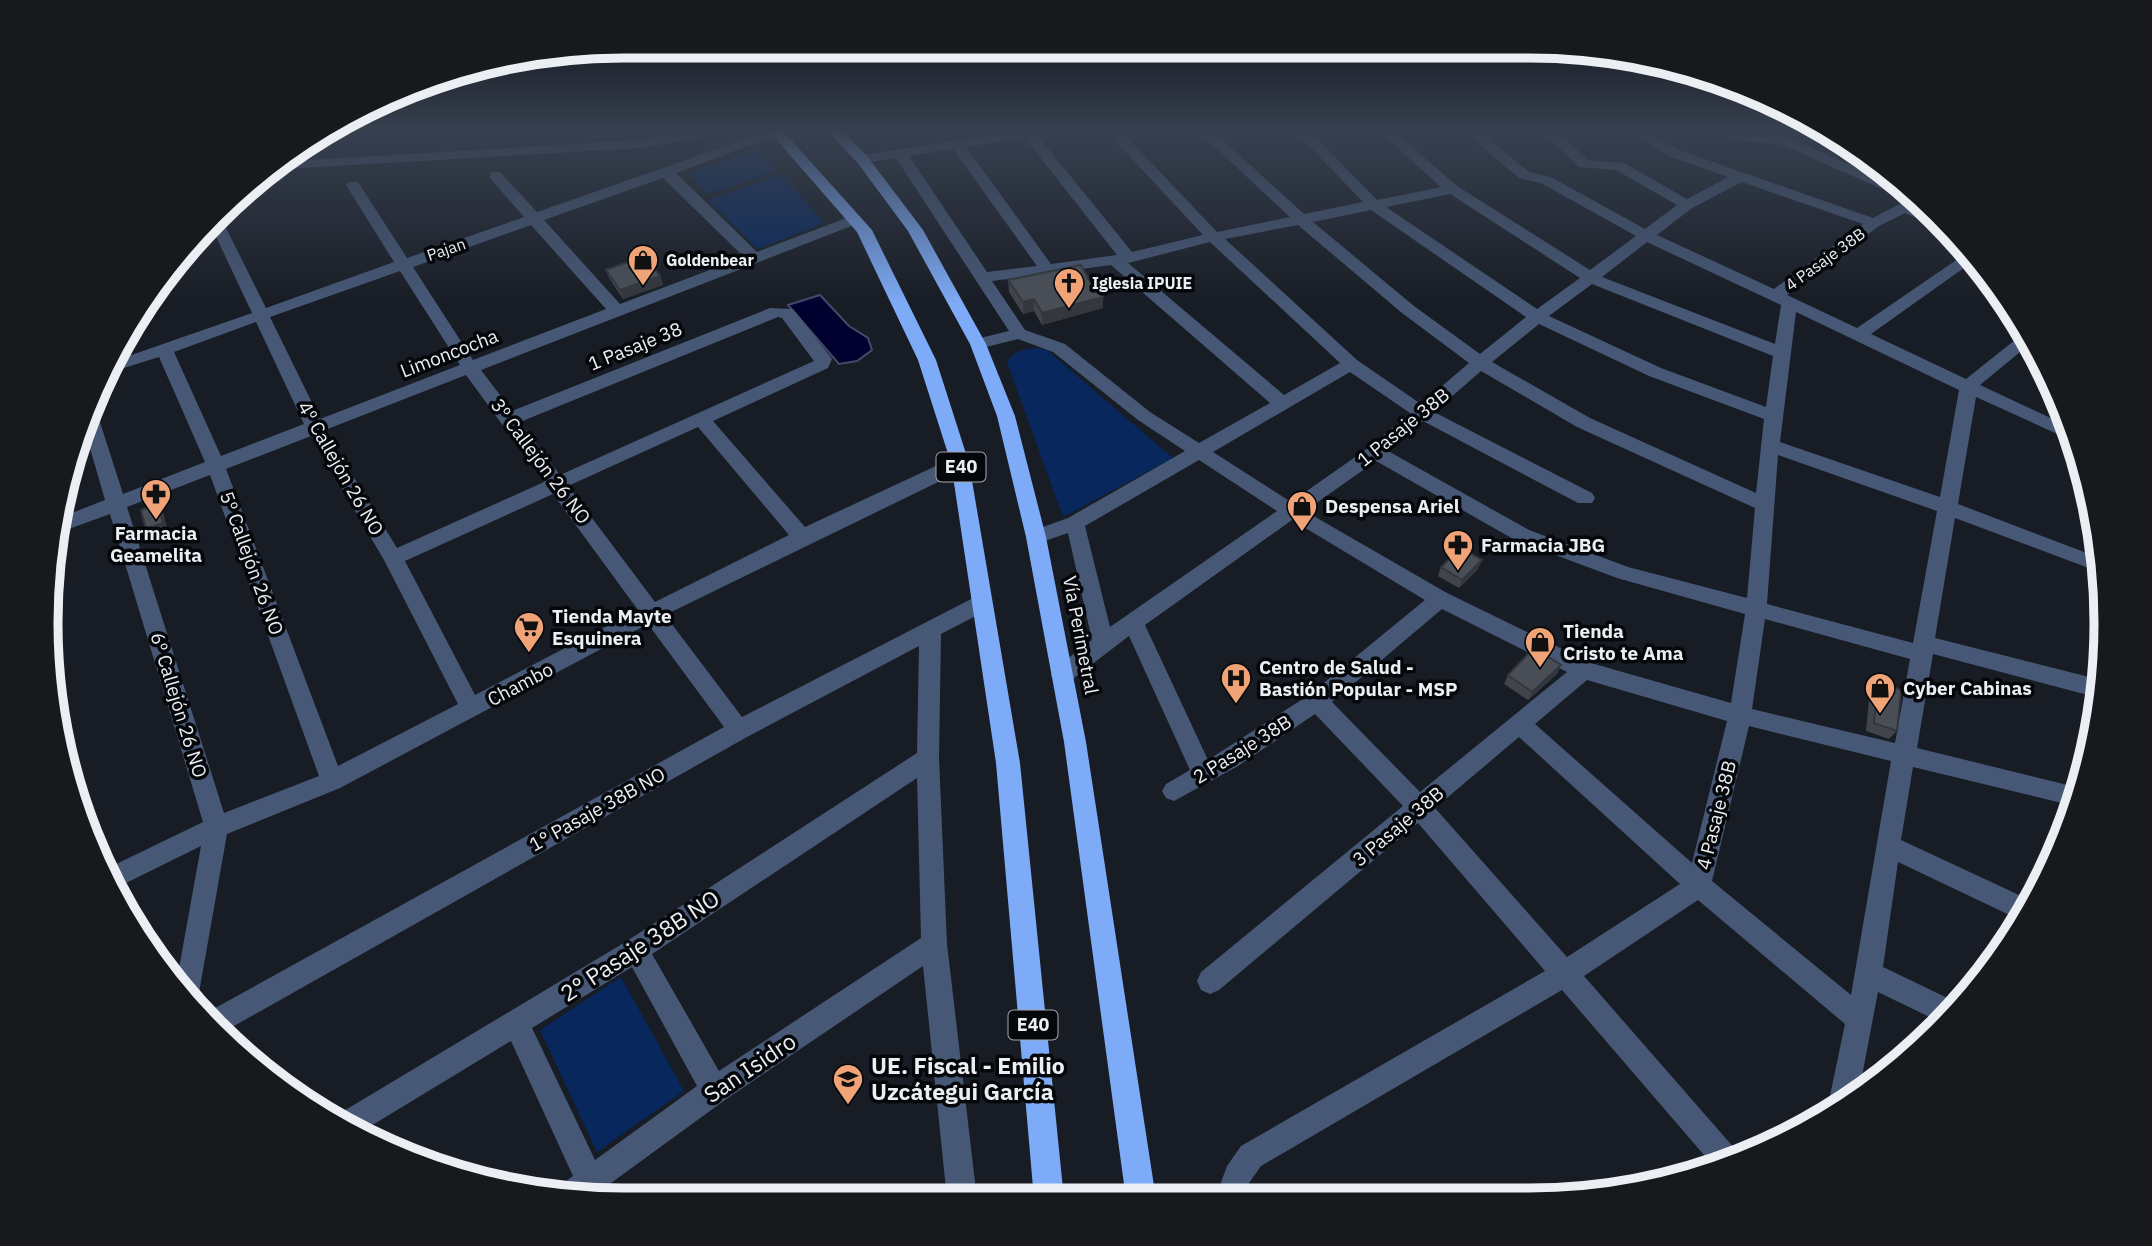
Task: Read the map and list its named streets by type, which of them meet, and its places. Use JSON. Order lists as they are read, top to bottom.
{
  "streets": {
    "highway": ["E40", "Vía Perimetral"],
    "street": [
      "Pajan",
      "4 Pasaje 38B",
      "1 Pasaje 38",
      "Limoncocha",
      "1 Pasaje 38B",
      "3º Callejón 26 NO",
      "4º Callejón 26 NO",
      "5º Callejón 26 NO",
      "Chambo",
      "6º Callejón 26 NO",
      "2 Pasaje 38B",
      "1° Pasaje 38B NO",
      "3 Pasaje 38B",
      "2° Pasaje 38B NO",
      "San Isidro"
    ]
  },
  "crossings": [
    ["Pajan", "3º Callejón 26 NO"],
    ["Pajan", "4º Callejón 26 NO"],
    ["Pajan", "5º Callejón 26 NO"],
    ["1 Pasaje 38", "3º Callejón 26 NO"],
    ["Limoncocha", "3º Callejón 26 NO"],
    ["Limoncocha", "E40"],
    ["Limoncocha", "4º Callejón 26 NO"],
    ["Limoncocha", "5º Callejón 26 NO"],
    ["Limoncocha", "6º Callejón 26 NO"],
    ["1 Pasaje 38B", "Vía Perimetral"],
    ["3º Callejón 26 NO", "Chambo"],
    ["3º Callejón 26 NO", "1° Pasaje 38B NO"],
    ["E40", "Chambo"],
    ["E40", "1° Pasaje 38B NO"],
    ["4º Callejón 26 NO", "Chambo"],
    ["5º Callejón 26 NO", "Chambo"],
    ["Chambo", "6º Callejón 26 NO"]
  ],
  "places": {
    "shop": [
      "Goldenbear",
      "Despensa Ariel",
      "Tienda Cristo te Ama",
      "Cyber Cabinas"
    ],
    "church": ["Iglesia IPUIE"],
    "pharmacy": ["Farmacia Geamelita", "Farmacia JBG"],
    "supermarket": ["Tienda Mayte Esquinera"],
    "hospital": ["Centro de Salud - Bastión Popular - MSP"],
    "school or university": ["UE. Fiscal - Emilio Uzcátegui García"]
  }
}
